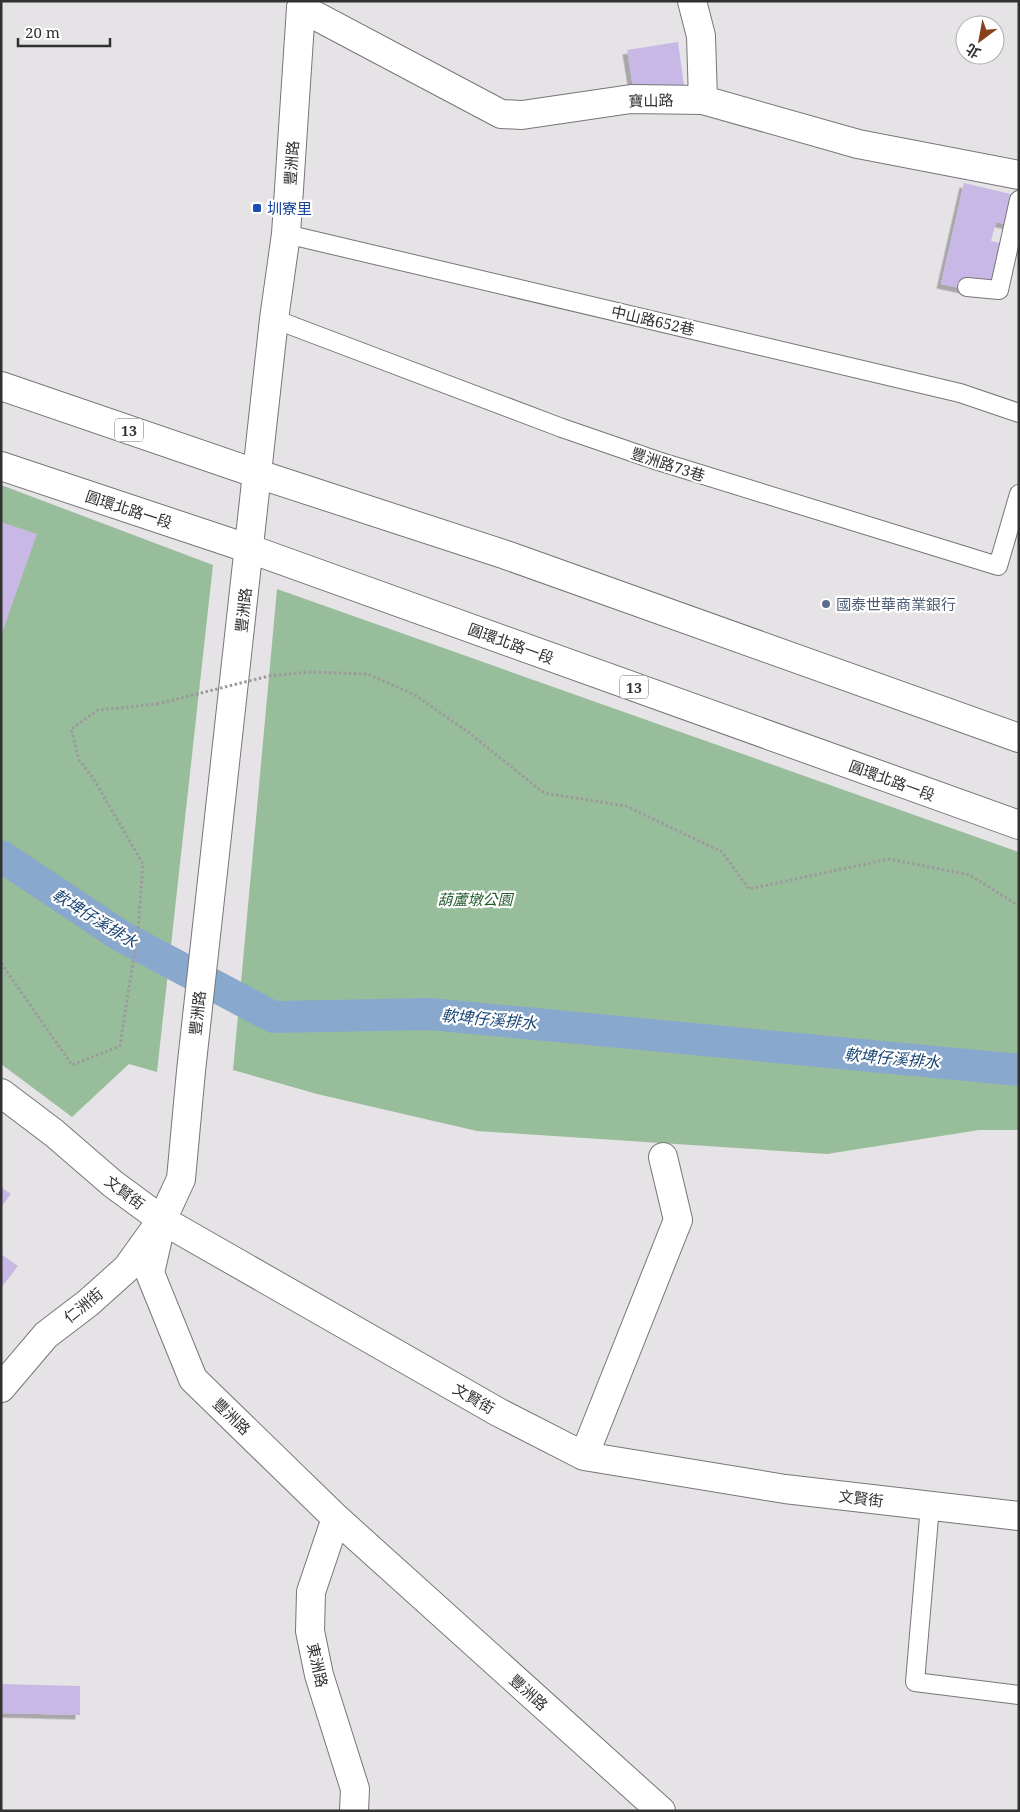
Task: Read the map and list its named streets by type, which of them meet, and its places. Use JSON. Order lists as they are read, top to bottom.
{
  "streets": {
    "street": [
      "寶山路",
      "豐洲路",
      "13",
      "圓環北路一段",
      "文賢街",
      "仁洲街",
      "東洲路"
    ],
    "lane": ["中山路652巷", "豐洲路73巷"]
  },
  "crossings": [
    ["寶山路", "豐洲路"],
    ["豐洲路", "中山路652巷"],
    ["豐洲路", "13"],
    ["豐洲路", "豐洲路73巷"],
    ["豐洲路", "圓環北路一段"],
    ["豐洲路", "文賢街"],
    ["豐洲路", "仁洲街"],
    ["豐洲路", "東洲路"],
    ["文賢街", "仁洲街"]
  ],
  "water": ["軟埤仔溪排水"],
  "parks": ["葫蘆墩公園"],
  "places": {
    "transit": ["圳寮里"],
    "other": ["國泰世華商業銀行"]
  },
  "scale_bar": "20 m",
  "north": "bottom left"
}
